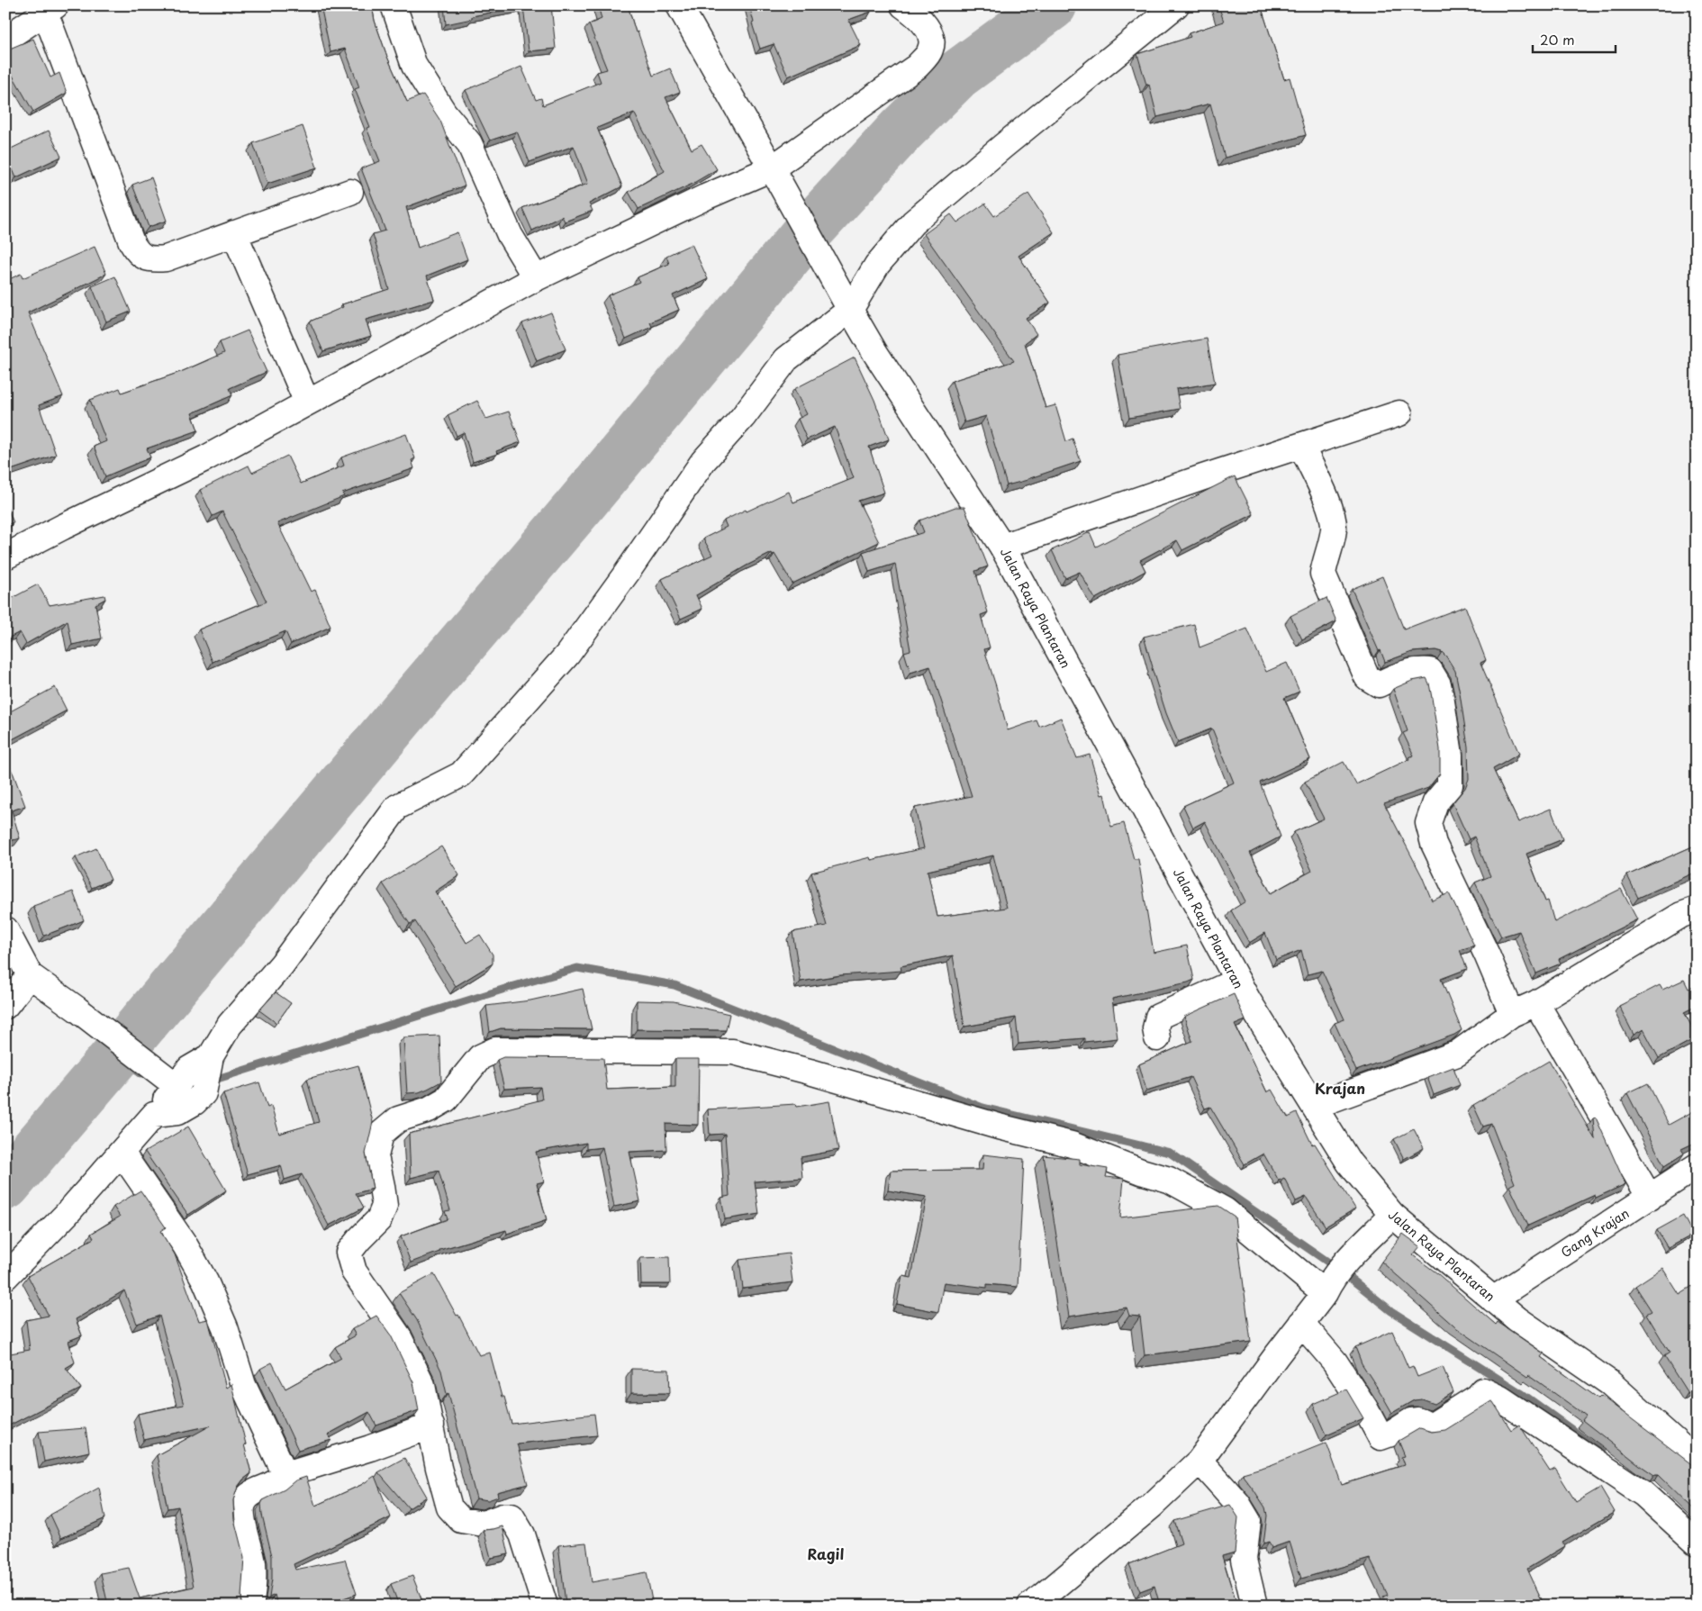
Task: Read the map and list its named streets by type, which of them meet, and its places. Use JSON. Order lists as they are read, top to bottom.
{
  "streets": {
    "street": ["Jalan Raya Plantaran", "Gang Krajan"]
  },
  "crossings": [
    ["Jalan Raya Plantaran", "Gang Krajan"]
  ],
  "districts": ["Krajan", "Ragil"],
  "scale_bar": "20 m"
}
